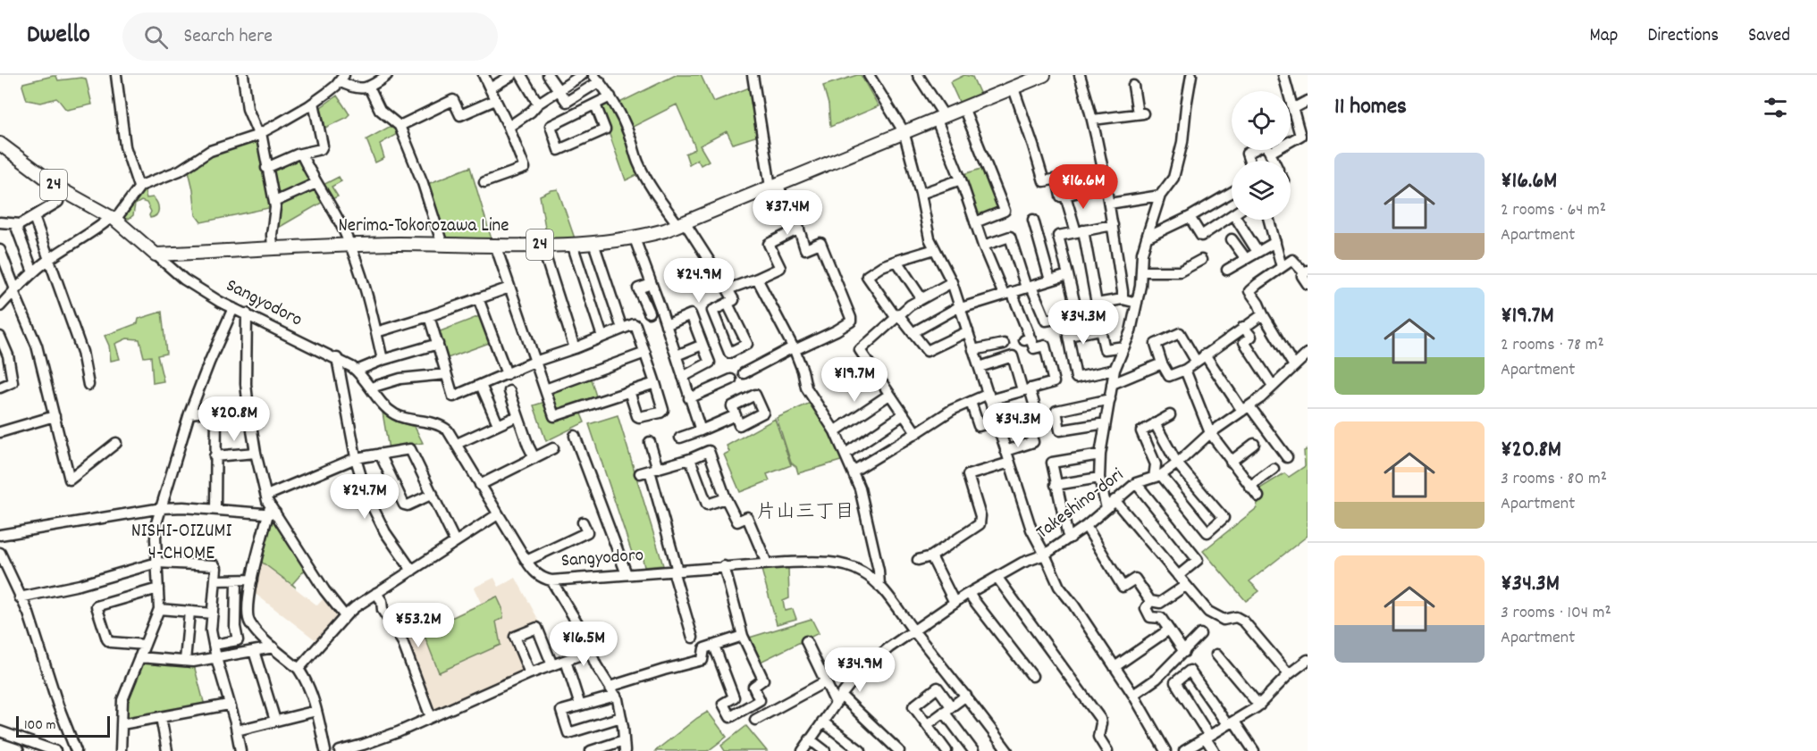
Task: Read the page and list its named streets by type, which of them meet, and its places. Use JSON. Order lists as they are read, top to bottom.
{
  "streets": {
    "main road": ["24", "Nerima-Tokorozawa Line"],
    "street": ["Sangyodoro", "Takeshino-dori"]
  },
  "crossings": [
    ["24", "Nerima-Tokorozawa Line"],
    ["24", "Sangyodoro"],
    ["Nerima-Tokorozawa Line", "Sangyodoro"],
    ["Sangyodoro", "Takeshino-dori"]
  ],
  "districts": ["片山三丁目", "NISHI-OIZUMI 4-CHOME"],
  "scale_bar": "100 m",
  "page": {
    "header": "Dwello",
    "search": "Search here",
    "nav": ["Map", "Directions", "Saved"],
    "heading": "11 homes",
    "list": [
      {
        "name": "¥16.6M",
        "note": "2 rooms · 64 m² · Apartment"
      },
      {
        "name": "¥19.7M",
        "note": "2 rooms · 78 m² · Apartment"
      },
      {
        "name": "¥20.8M",
        "note": "3 rooms · 80 m² · Apartment"
      },
      {
        "name": "¥34.3M",
        "note": "3 rooms · 104 m² · Apartment"
      }
    ],
    "price": [
      "¥16.6M",
      "¥37.4M",
      "¥24.9M",
      "¥34.3M",
      "¥19.7M",
      "¥20.8M",
      "¥34.3M",
      "¥24.7M",
      "¥53.2M",
      "¥16.5M",
      "¥34.9M"
    ],
    "scale": "100 m"
  }
}
